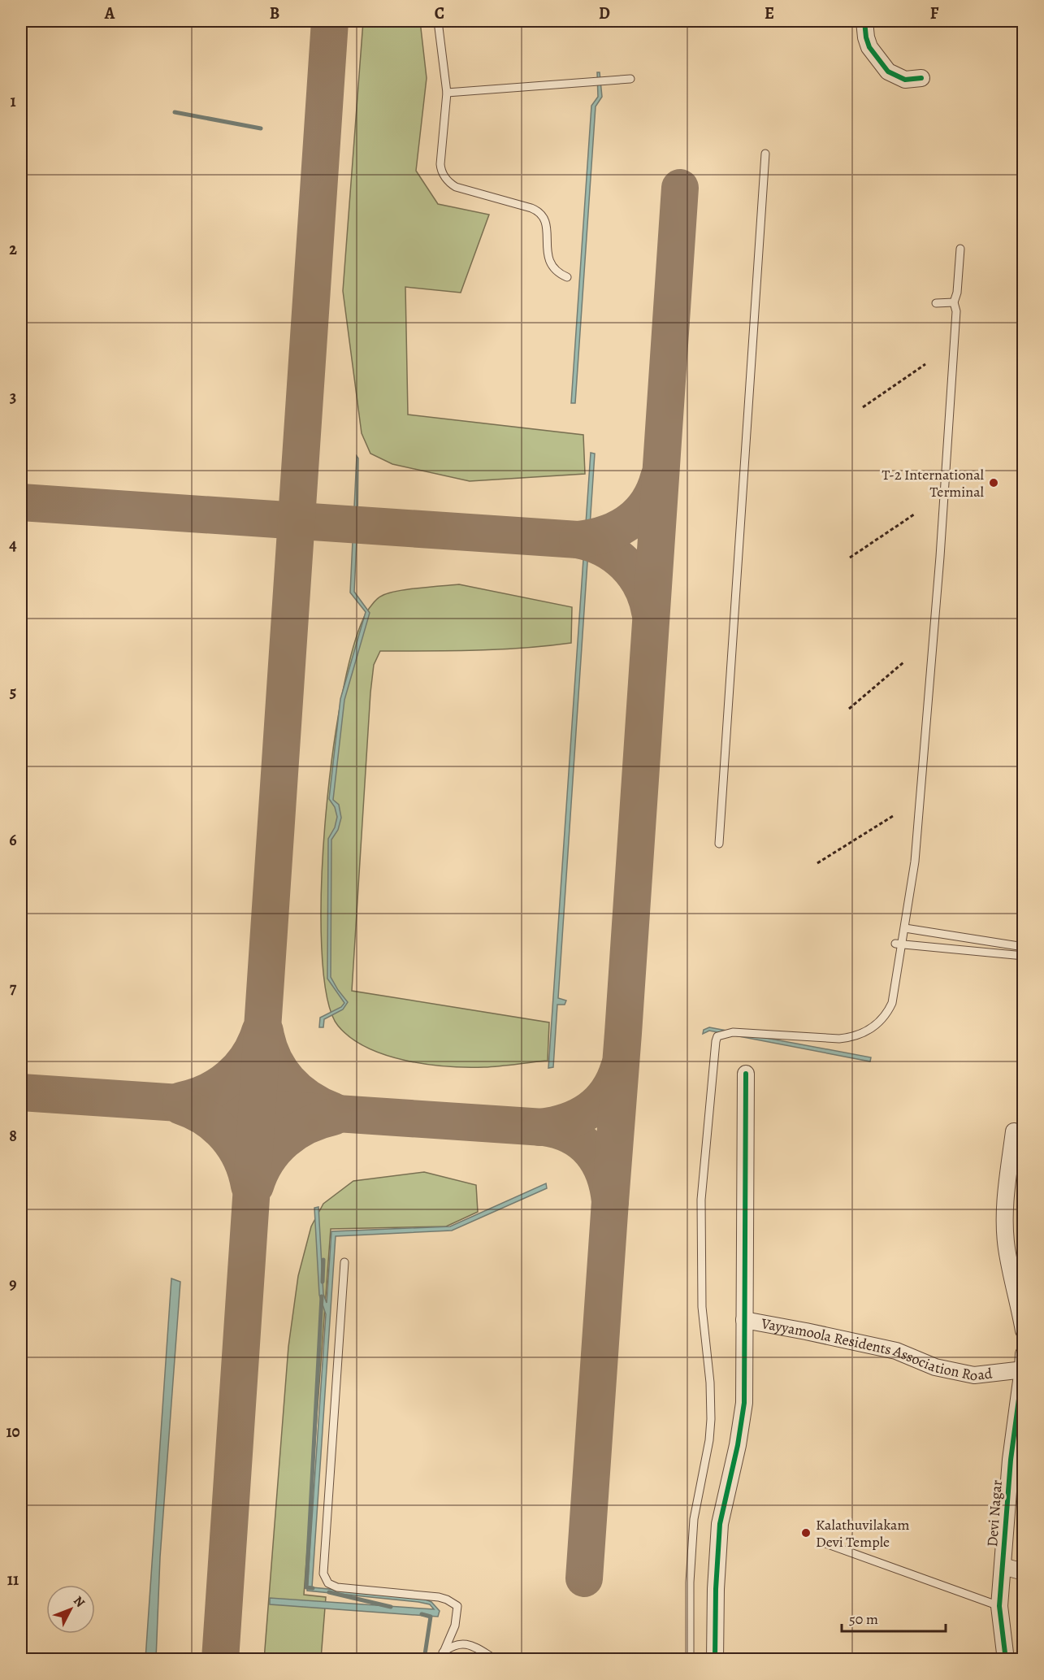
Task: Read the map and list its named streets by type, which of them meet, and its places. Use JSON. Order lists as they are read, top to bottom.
{
  "streets": {
    "street": ["Vayyamoola Residents Association Road", "Devi Nagar"]
  },
  "crossings": [
    ["Vayyamoola Residents Association Road", "Devi Nagar"]
  ],
  "places": ["T-2 International Terminal", "Kalathuvilakam Devi Temple"],
  "scale_bar": "50 m",
  "north": "top right",
  "grid": {
    "columns": [
      "A",
      "B",
      "C",
      "D",
      "E",
      "F"
    ],
    "rows": [
      "1",
      "2",
      "3",
      "4",
      "5",
      "6",
      "7",
      "8",
      "9",
      "10",
      "11"
    ]
  }
}
